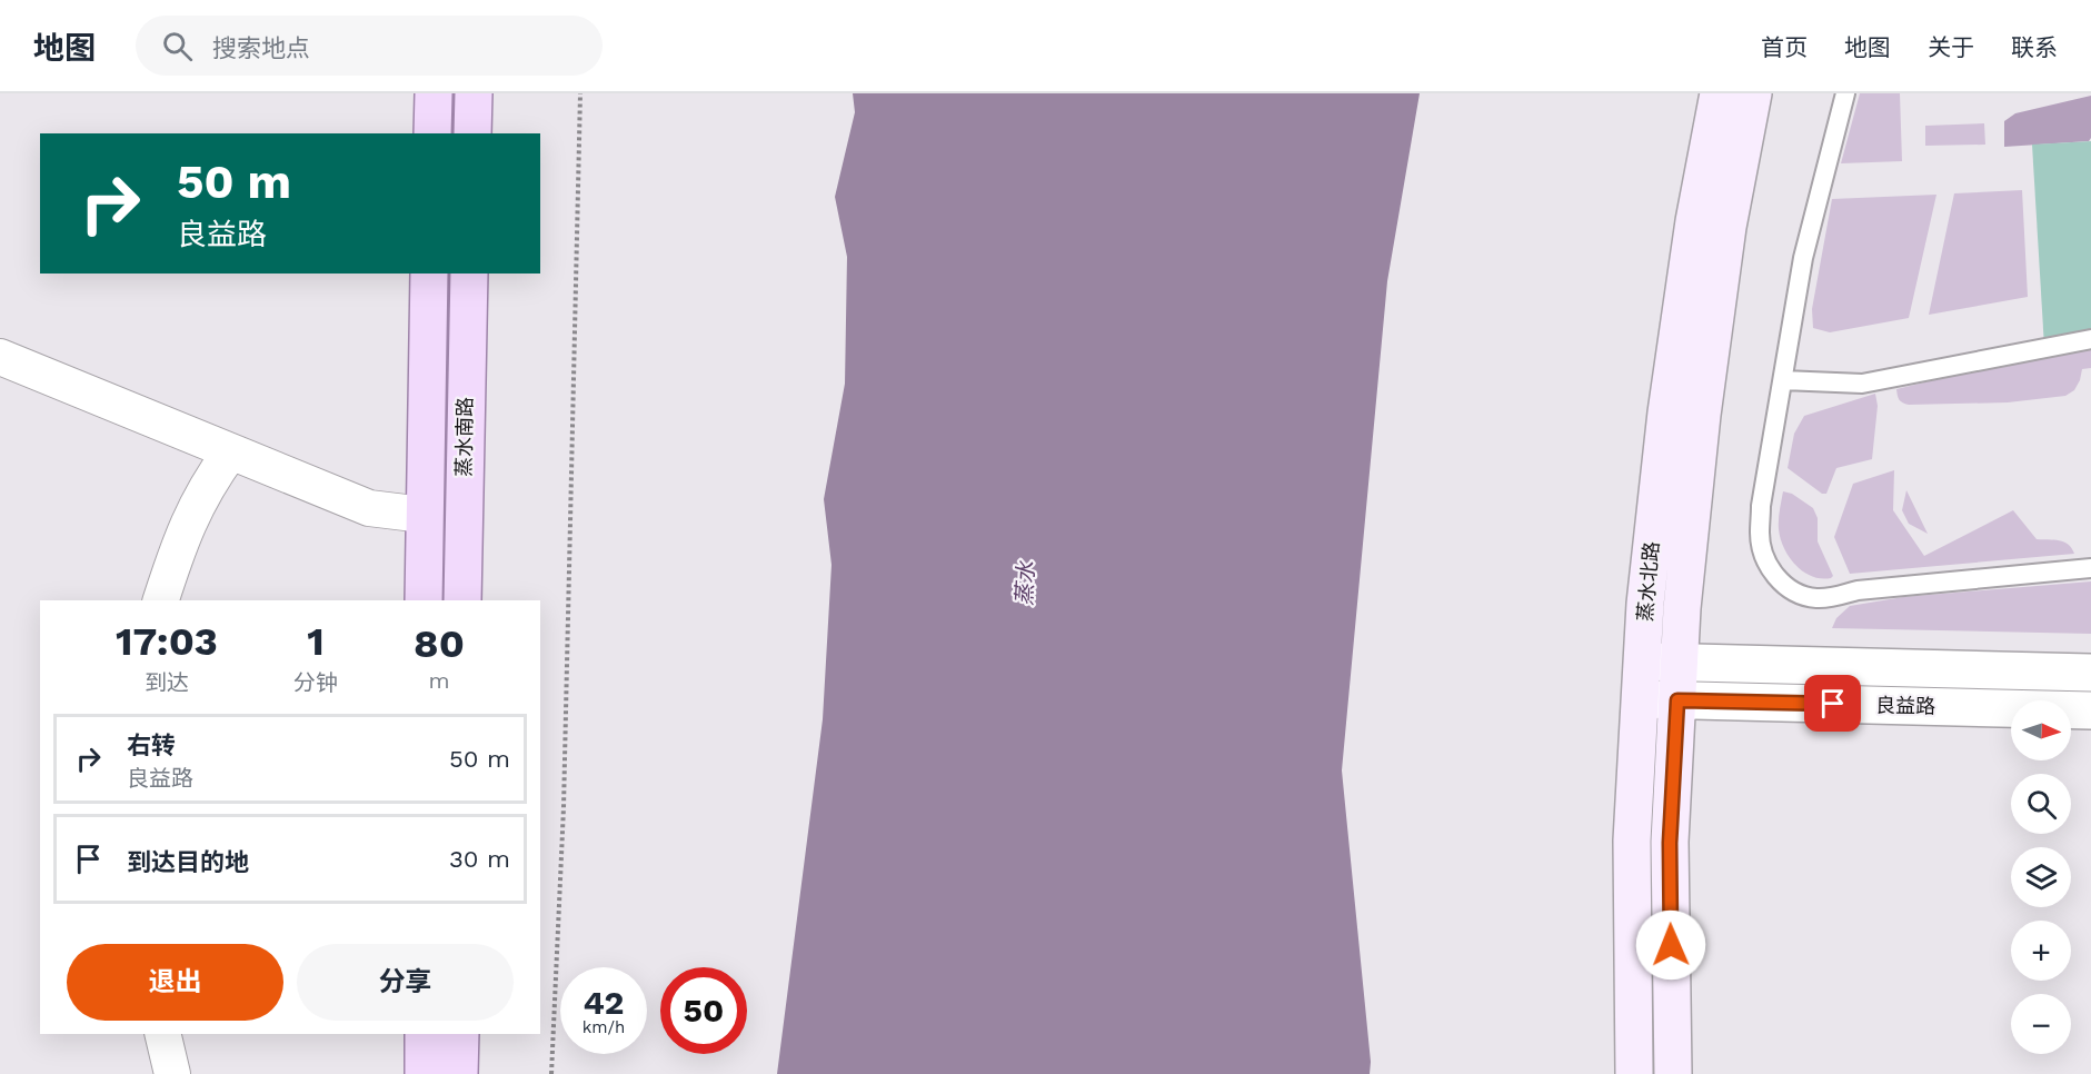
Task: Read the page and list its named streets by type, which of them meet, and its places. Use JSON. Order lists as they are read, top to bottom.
{
  "streets": {
    "main road": ["蒸水南路", "蒸水北路"],
    "street": ["良益路"]
  },
  "crossings": [
    ["蒸水北路", "良益路"]
  ],
  "water": ["蒸水"],
  "north": "right",
  "page": {
    "header": "地图",
    "search": "搜索地点",
    "nav": [
      "首页",
      "地图",
      "关于",
      "联系"
    ],
    "turn": ["50 m", "良益路"],
    "eta": [
      "17:03",
      "到达",
      "1",
      "分钟",
      "80",
      "m"
    ],
    "map_buttons": ["+", "−"],
    "list": [
      {
        "name": "右转",
        "note": "良益路",
        "value": "50 m"
      },
      {
        "name": "到达目的地",
        "value": "30 m"
      }
    ],
    "buttons": ["退出", "分享"],
    "speed": "42 km/h",
    "limit": "50"
  }
}
